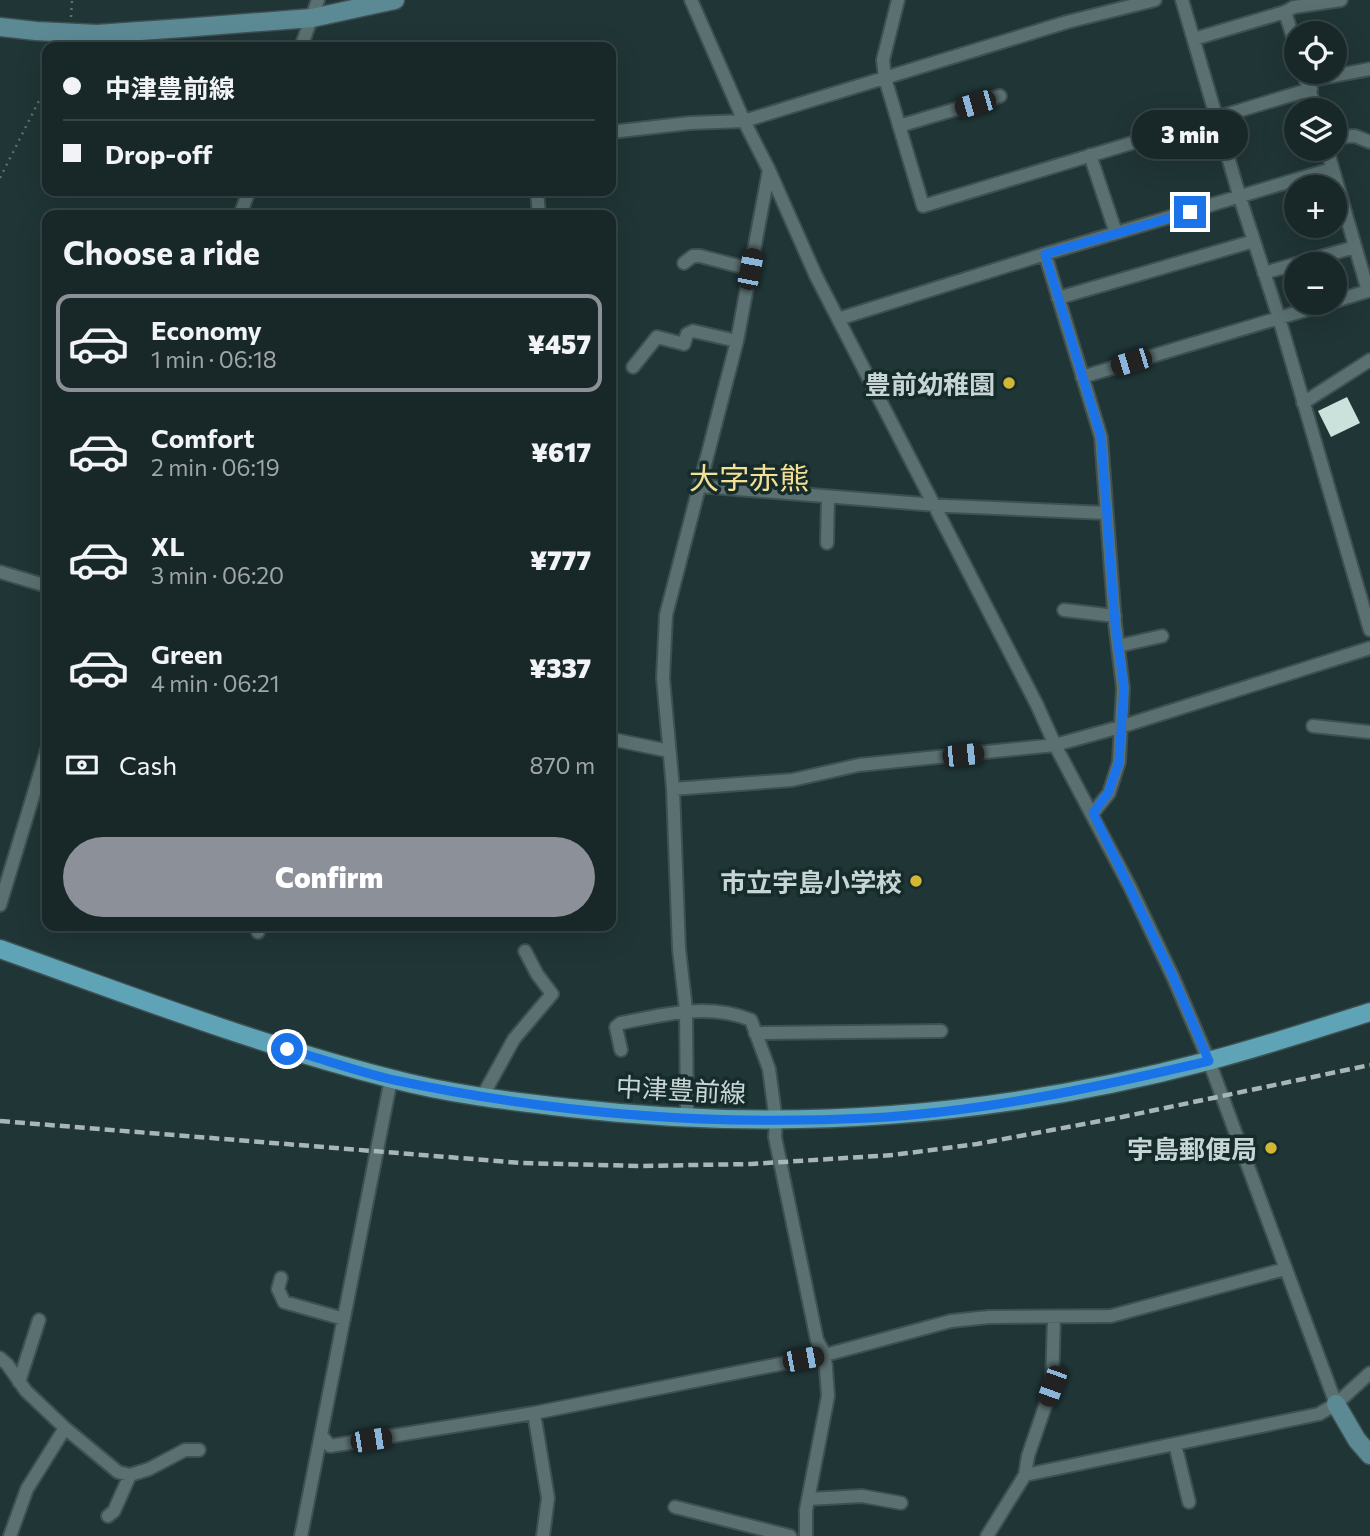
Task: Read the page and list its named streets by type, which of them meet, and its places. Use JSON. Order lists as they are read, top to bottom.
{
  "streets": {
    "main road": ["中津豊前線"]
  },
  "districts": ["大字赤熊"],
  "places": ["豊前幼稚園", "市立宇島小学校", "宇島郵便局"],
  "page": {
    "map_buttons": ["+", "−"],
    "banner": ["中津豊前線", "Drop-off"],
    "bubble": "3 min",
    "heading": "Choose a ride",
    "list": [
      {
        "name": "Economy",
        "note": "1 min · 06:18",
        "value": "¥457"
      },
      {
        "name": "Comfort",
        "note": "2 min · 06:19",
        "value": "¥617"
      },
      {
        "name": "XL",
        "note": "3 min · 06:20",
        "value": "¥777"
      },
      {
        "name": "Green",
        "note": "4 min · 06:21",
        "value": "¥337"
      }
    ],
    "pay": ["Cash", "870 m"],
    "buttons": "Confirm"
  }
}
